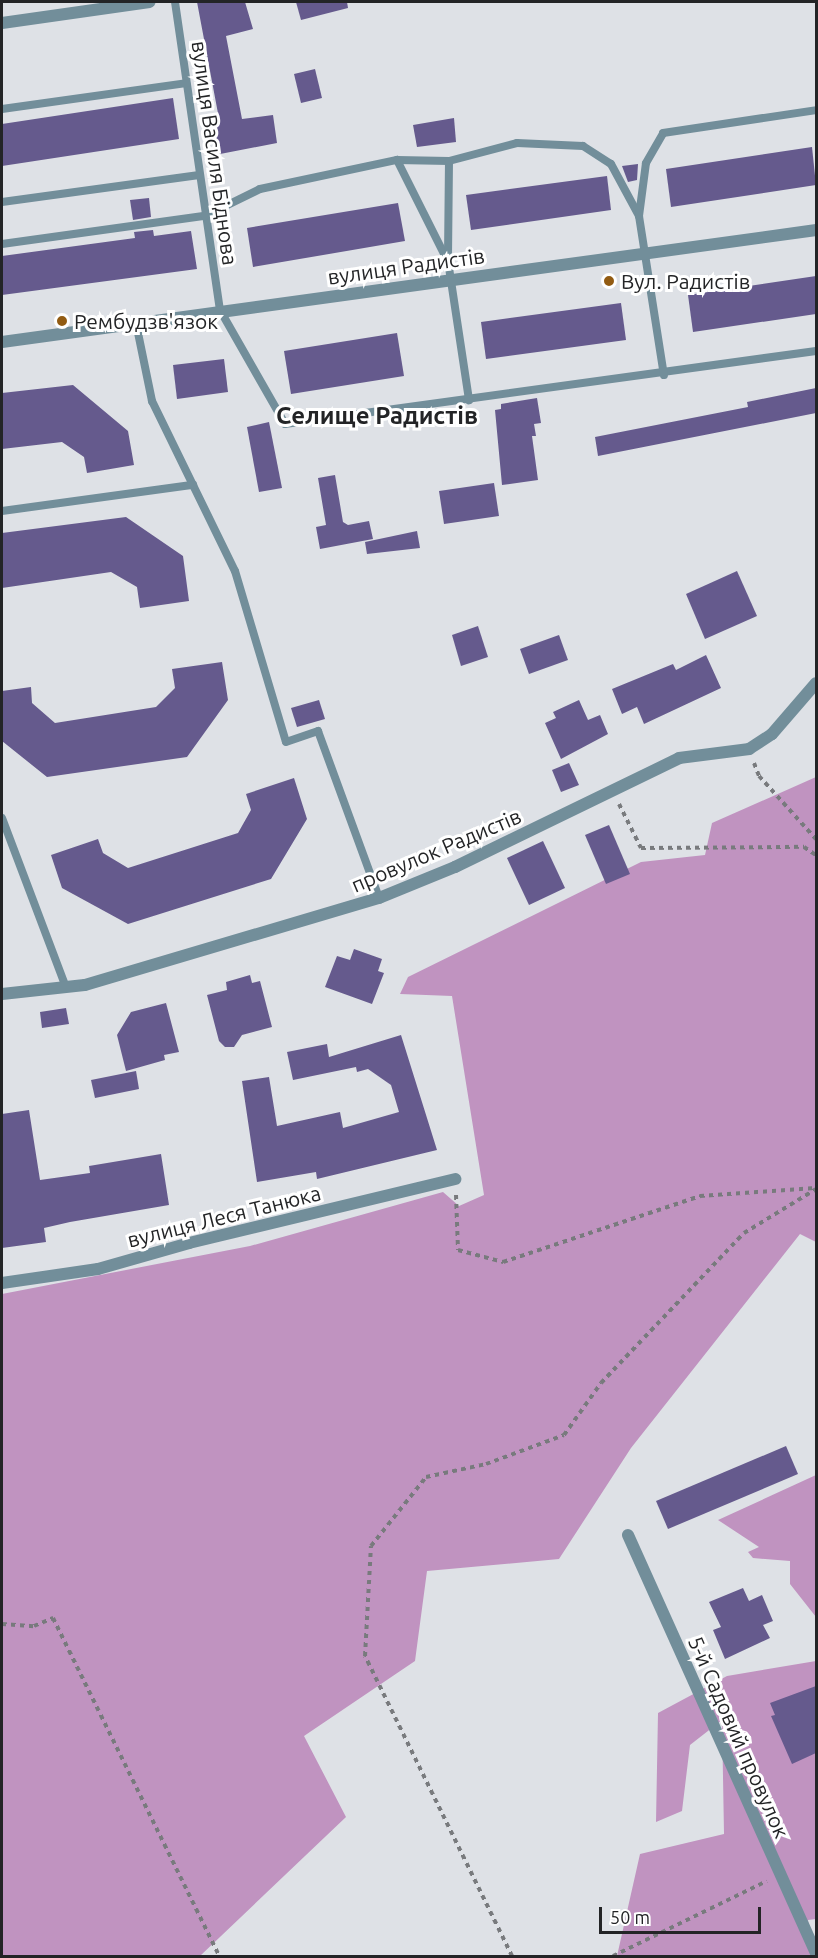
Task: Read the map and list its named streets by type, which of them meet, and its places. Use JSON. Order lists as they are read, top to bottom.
{
  "streets": {
    "street": [
      "вулиця Радистів",
      "провулок Радистів",
      "вулиця Леся Танюка",
      "5-й Садовий провулок"
    ],
    "lane": ["вулиця Василя Біднова"]
  },
  "crossings": [
    ["вулиця Василя Біднова", "вулиця Радистів"]
  ],
  "districts": ["Селище Радистів"],
  "places": ["Вул. Радистів", "Рембудзв'язок"],
  "scale_bar": "50 m"
}
